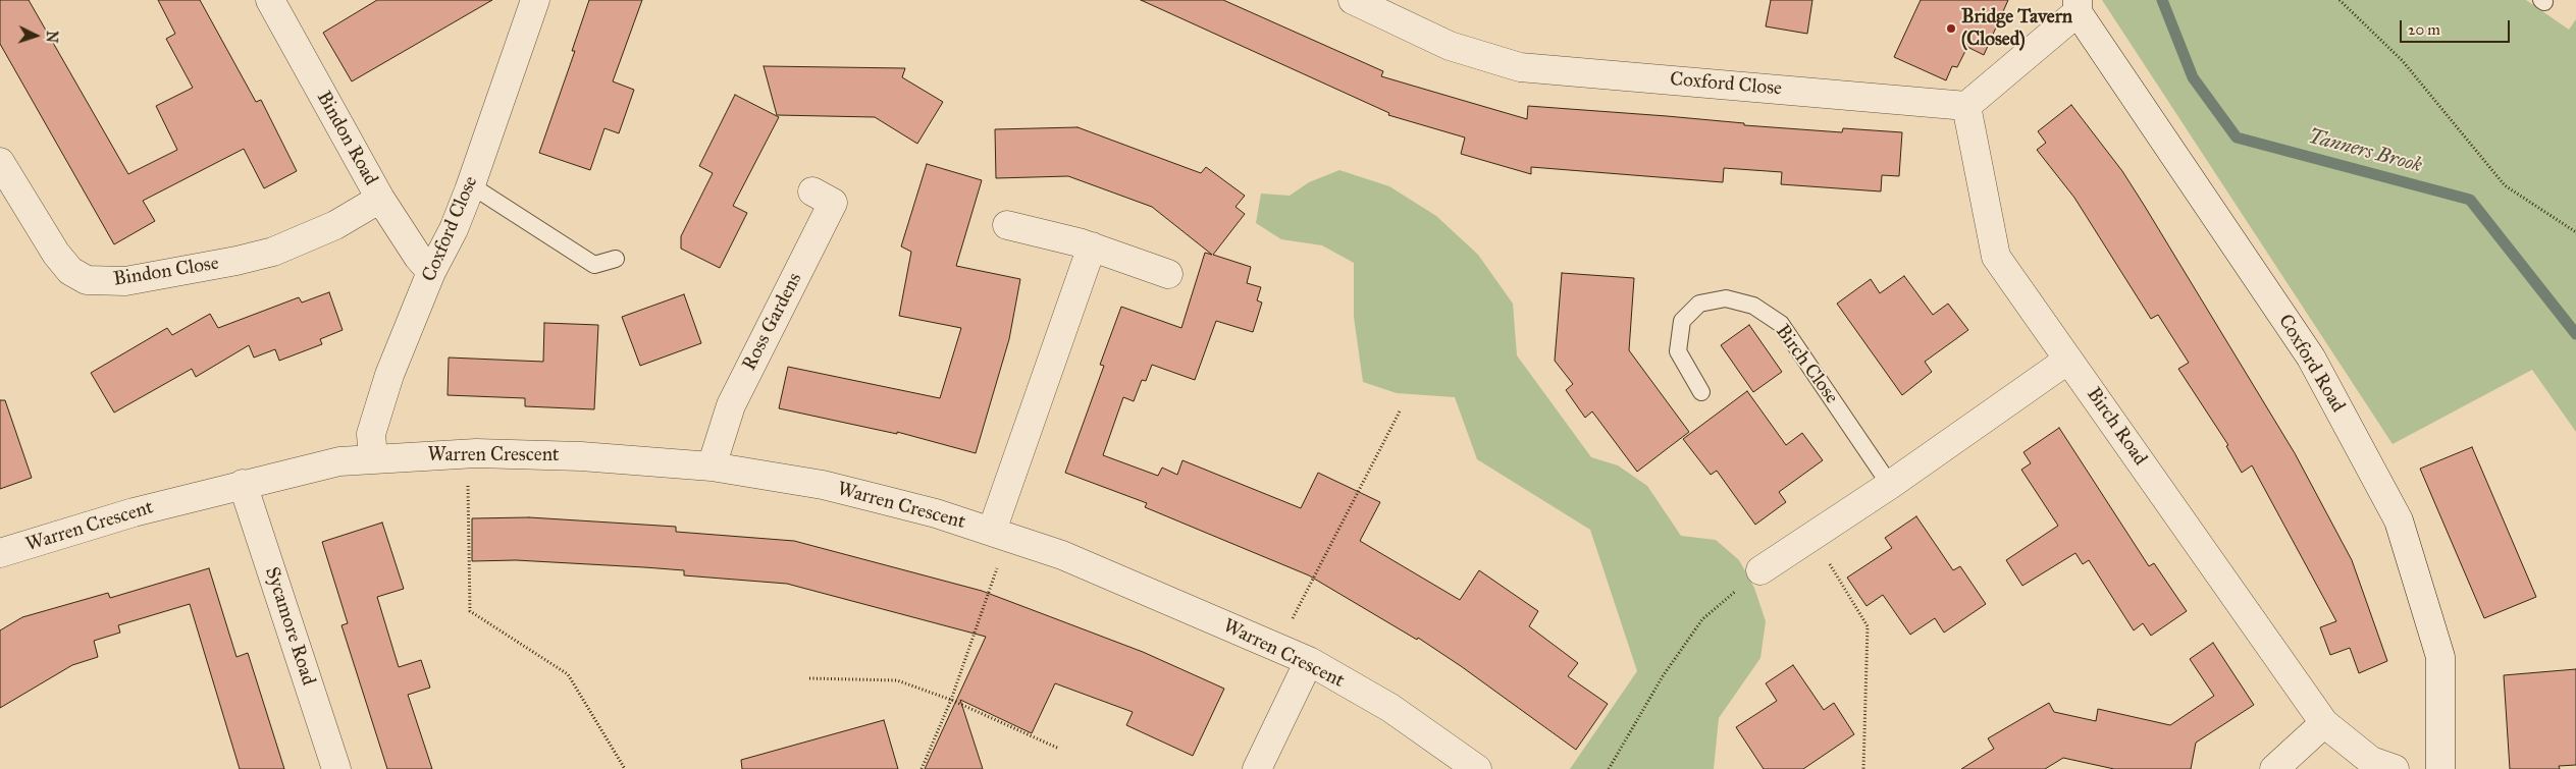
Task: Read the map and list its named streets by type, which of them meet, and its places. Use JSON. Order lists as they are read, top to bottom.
{
  "streets": {
    "street": [
      "Coxford Close",
      "Bindon Road",
      "Bindon Close",
      "Ross Gardens",
      "Coxford Road",
      "Birch Road",
      "Warren Crescent",
      "Sycamore Road"
    ],
    "lane": ["Birch Close"]
  },
  "crossings": [
    ["Coxford Close", "Bindon Road"],
    ["Coxford Close", "Birch Road"],
    ["Coxford Close", "Warren Crescent"],
    ["Bindon Road", "Bindon Close"],
    ["Ross Gardens", "Warren Crescent"],
    ["Warren Crescent", "Sycamore Road"]
  ],
  "water": ["Tanners Brook"],
  "places": ["Bridge Tavern (Closed)"],
  "scale_bar": "20 m",
  "north": "right"
}
